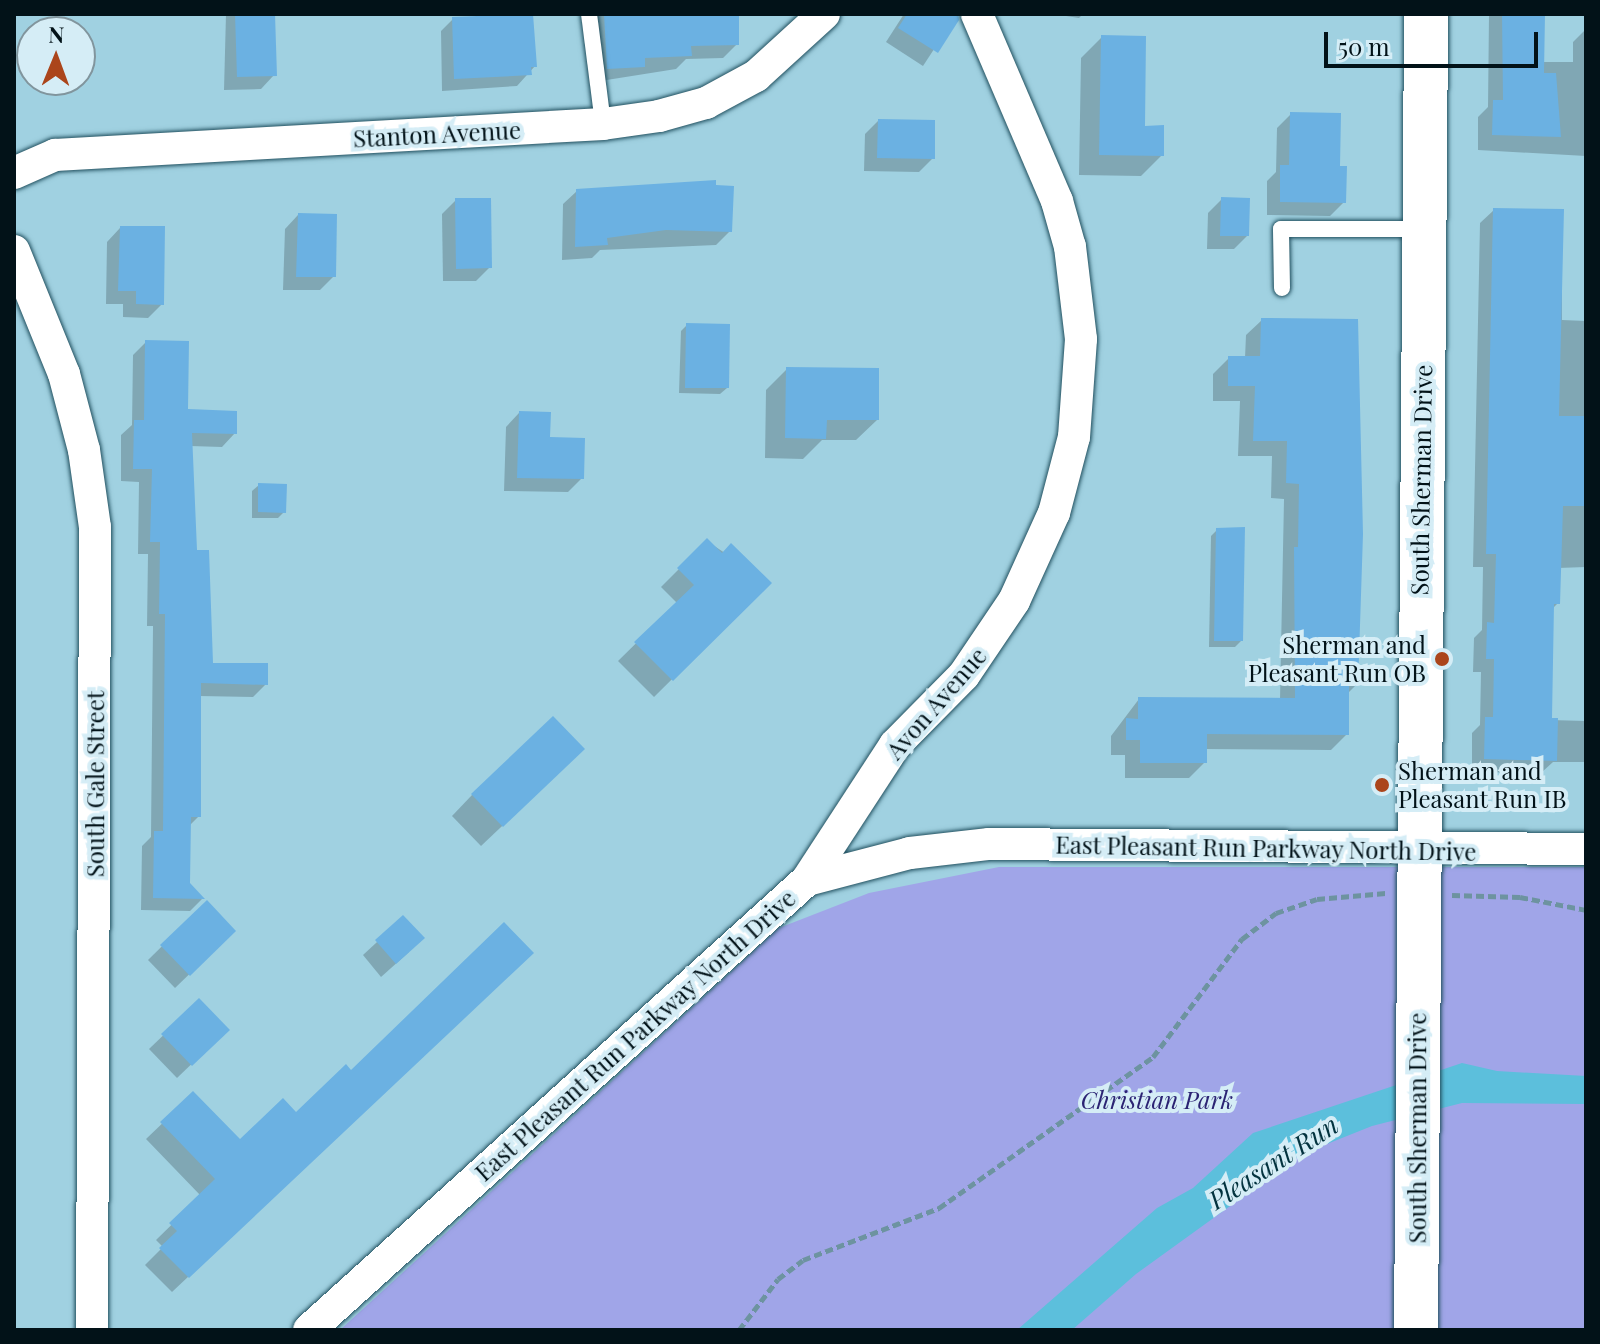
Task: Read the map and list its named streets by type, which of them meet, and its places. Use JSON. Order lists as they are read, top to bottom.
{
  "streets": {
    "main road": ["South Sherman Drive"],
    "street": [
      "Stanton Avenue",
      "Avon Avenue",
      "South Gale Street",
      "East Pleasant Run Parkway North Drive"
    ]
  },
  "crossings": [
    ["South Sherman Drive", "East Pleasant Run Parkway North Drive"],
    ["Avon Avenue", "East Pleasant Run Parkway North Drive"]
  ],
  "water": ["Pleasant Run"],
  "parks": ["Christian Park"],
  "places": ["Sherman and Pleasant Run OB", "Sherman and Pleasant Run IB"],
  "scale_bar": "50 m",
  "north": "top"
}
